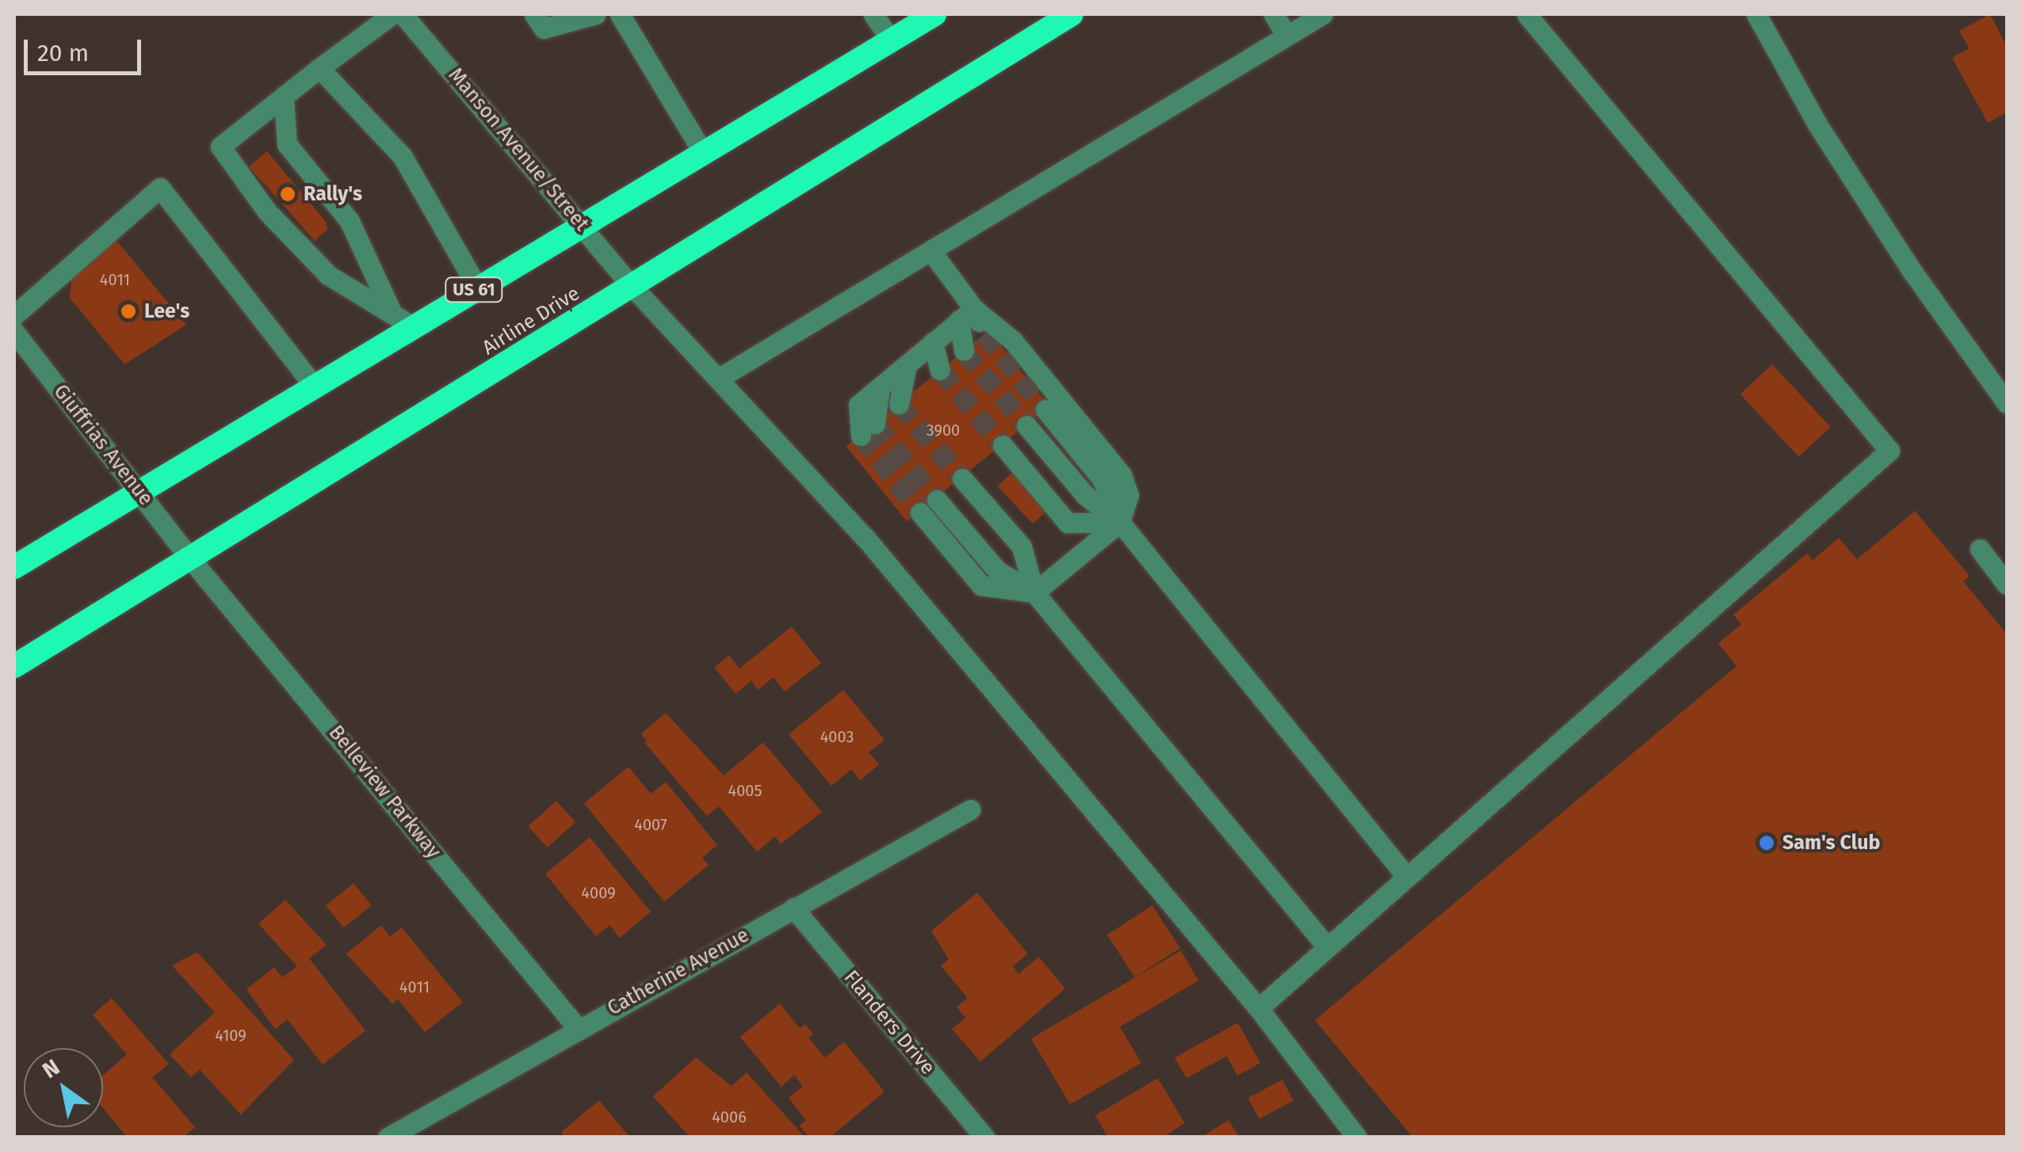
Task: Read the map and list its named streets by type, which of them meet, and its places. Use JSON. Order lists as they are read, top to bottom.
{
  "streets": {
    "highway": ["US 61", "Airline Drive"],
    "street": [
      "Manson Avenue/Street",
      "Giuffrias Avenue",
      "Belleview Parkway",
      "Catherine Avenue",
      "Flanders Drive"
    ]
  },
  "crossings": [
    ["Manson Avenue/Street", "US 61"],
    ["Manson Avenue/Street", "Airline Drive"],
    ["US 61", "Giuffrias Avenue"],
    ["Airline Drive", "Giuffrias Avenue"],
    ["Airline Drive", "Belleview Parkway"],
    ["Giuffrias Avenue", "Belleview Parkway"],
    ["Belleview Parkway", "Catherine Avenue"],
    ["Catherine Avenue", "Flanders Drive"]
  ],
  "places": ["Rally's", "Lee's", "Sam's Club"],
  "house_numbers": [
    "4011",
    "3900",
    "4003",
    "4005",
    "4007",
    "4009",
    "4011",
    "4109",
    "4006"
  ],
  "scale_bar": "20 m",
  "north": "top left"
}
